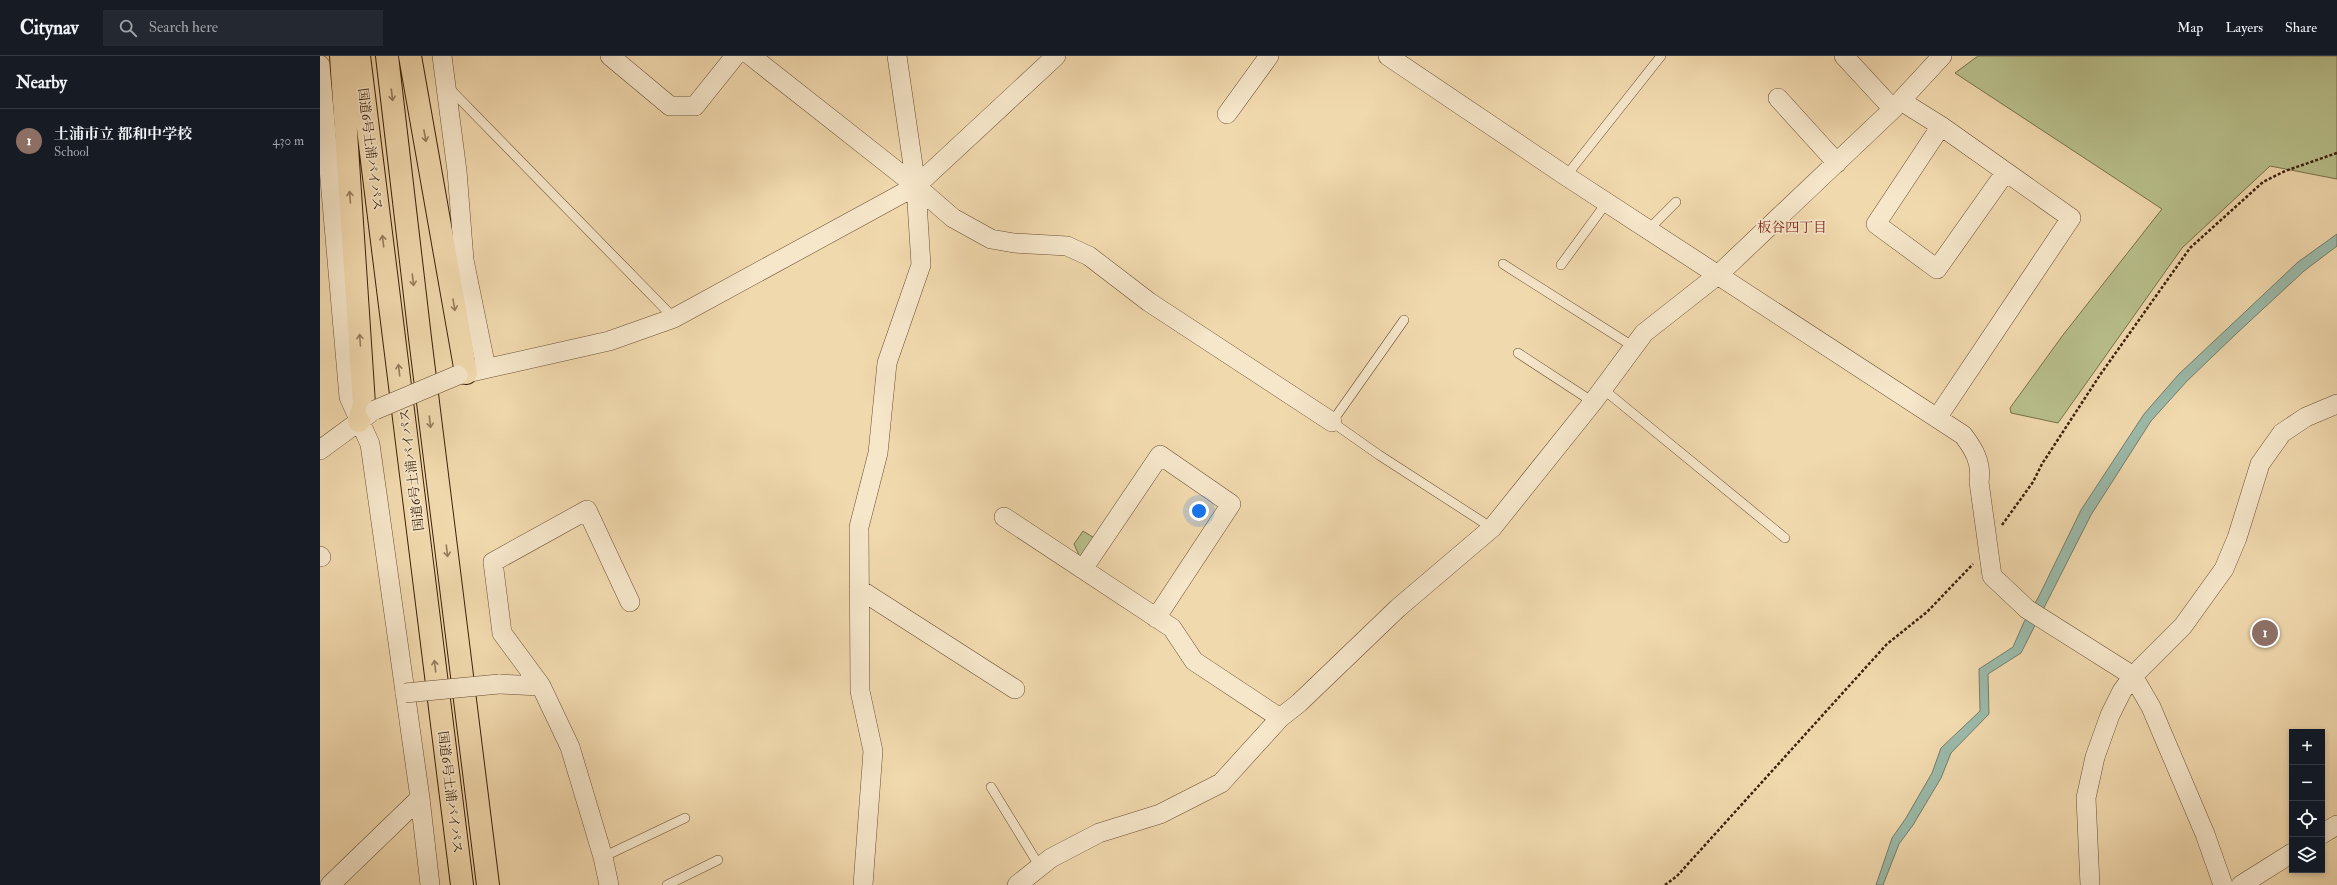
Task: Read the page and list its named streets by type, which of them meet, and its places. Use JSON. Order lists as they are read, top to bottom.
{
  "streets": {
    "highway": ["国道6号土浦バイパス"]
  },
  "districts": ["板谷四丁目"],
  "page": {
    "header": "Citynav",
    "search": "Search here",
    "nav": ["Map", "Layers", "Share"],
    "heading": "Nearby",
    "list": [
      {
        "mark": "1",
        "name": "土浦市立 都和中学校",
        "note": "School",
        "value": "430 m"
      }
    ],
    "pins": "1",
    "map_buttons": ["+", "−"]
  }
}
